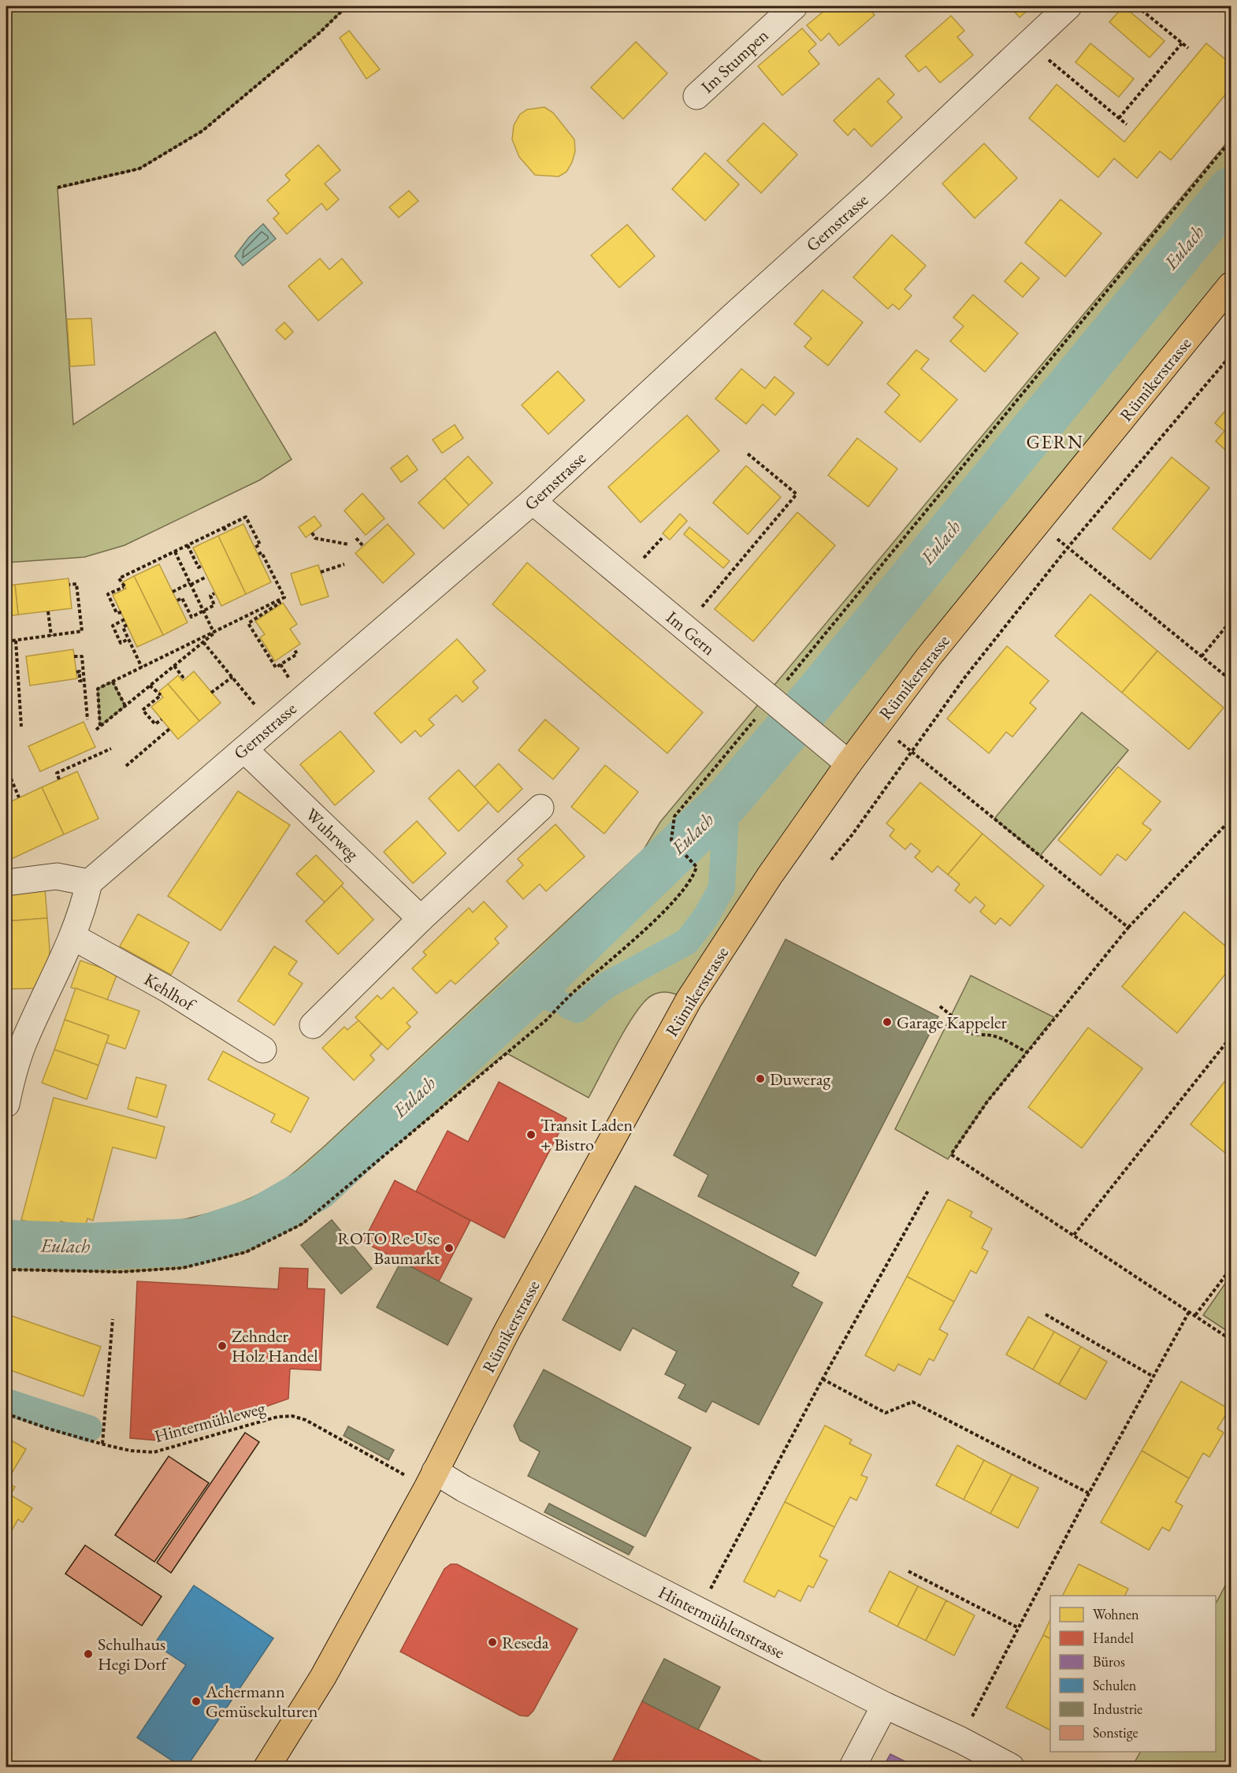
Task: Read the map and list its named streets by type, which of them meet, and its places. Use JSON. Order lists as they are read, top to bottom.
{
  "streets": {
    "main road": ["Rümikerstrasse"],
    "street": [
      "Im Stumpen",
      "Gernstrasse",
      "Im Gern",
      "Wuhrweg",
      "Kehlhof",
      "Hintermühlenstrasse"
    ],
    "path": ["Hintermühleweg"]
  },
  "crossings": [
    ["Gernstrasse", "Im Gern"],
    ["Gernstrasse", "Wuhrweg"],
    ["Rümikerstrasse", "Im Gern"],
    ["Rümikerstrasse", "Hintermühlenstrasse"]
  ],
  "districts": ["GERN"],
  "water": ["Eulach"],
  "places": [
    "Garage Kappeler",
    "Duwerag",
    "Transit Laden + Bistro",
    "ROTO Re-Use Baumarkt",
    "Zehnder Holz Handel",
    "Reseda",
    "Schulhaus Hegi Dorf",
    "Achermann Gemüsekulturen"
  ],
  "legend": [
    "Wohnen",
    "Handel",
    "Büros",
    "Schulen",
    "Industrie",
    "Sonstige"
  ]
}
